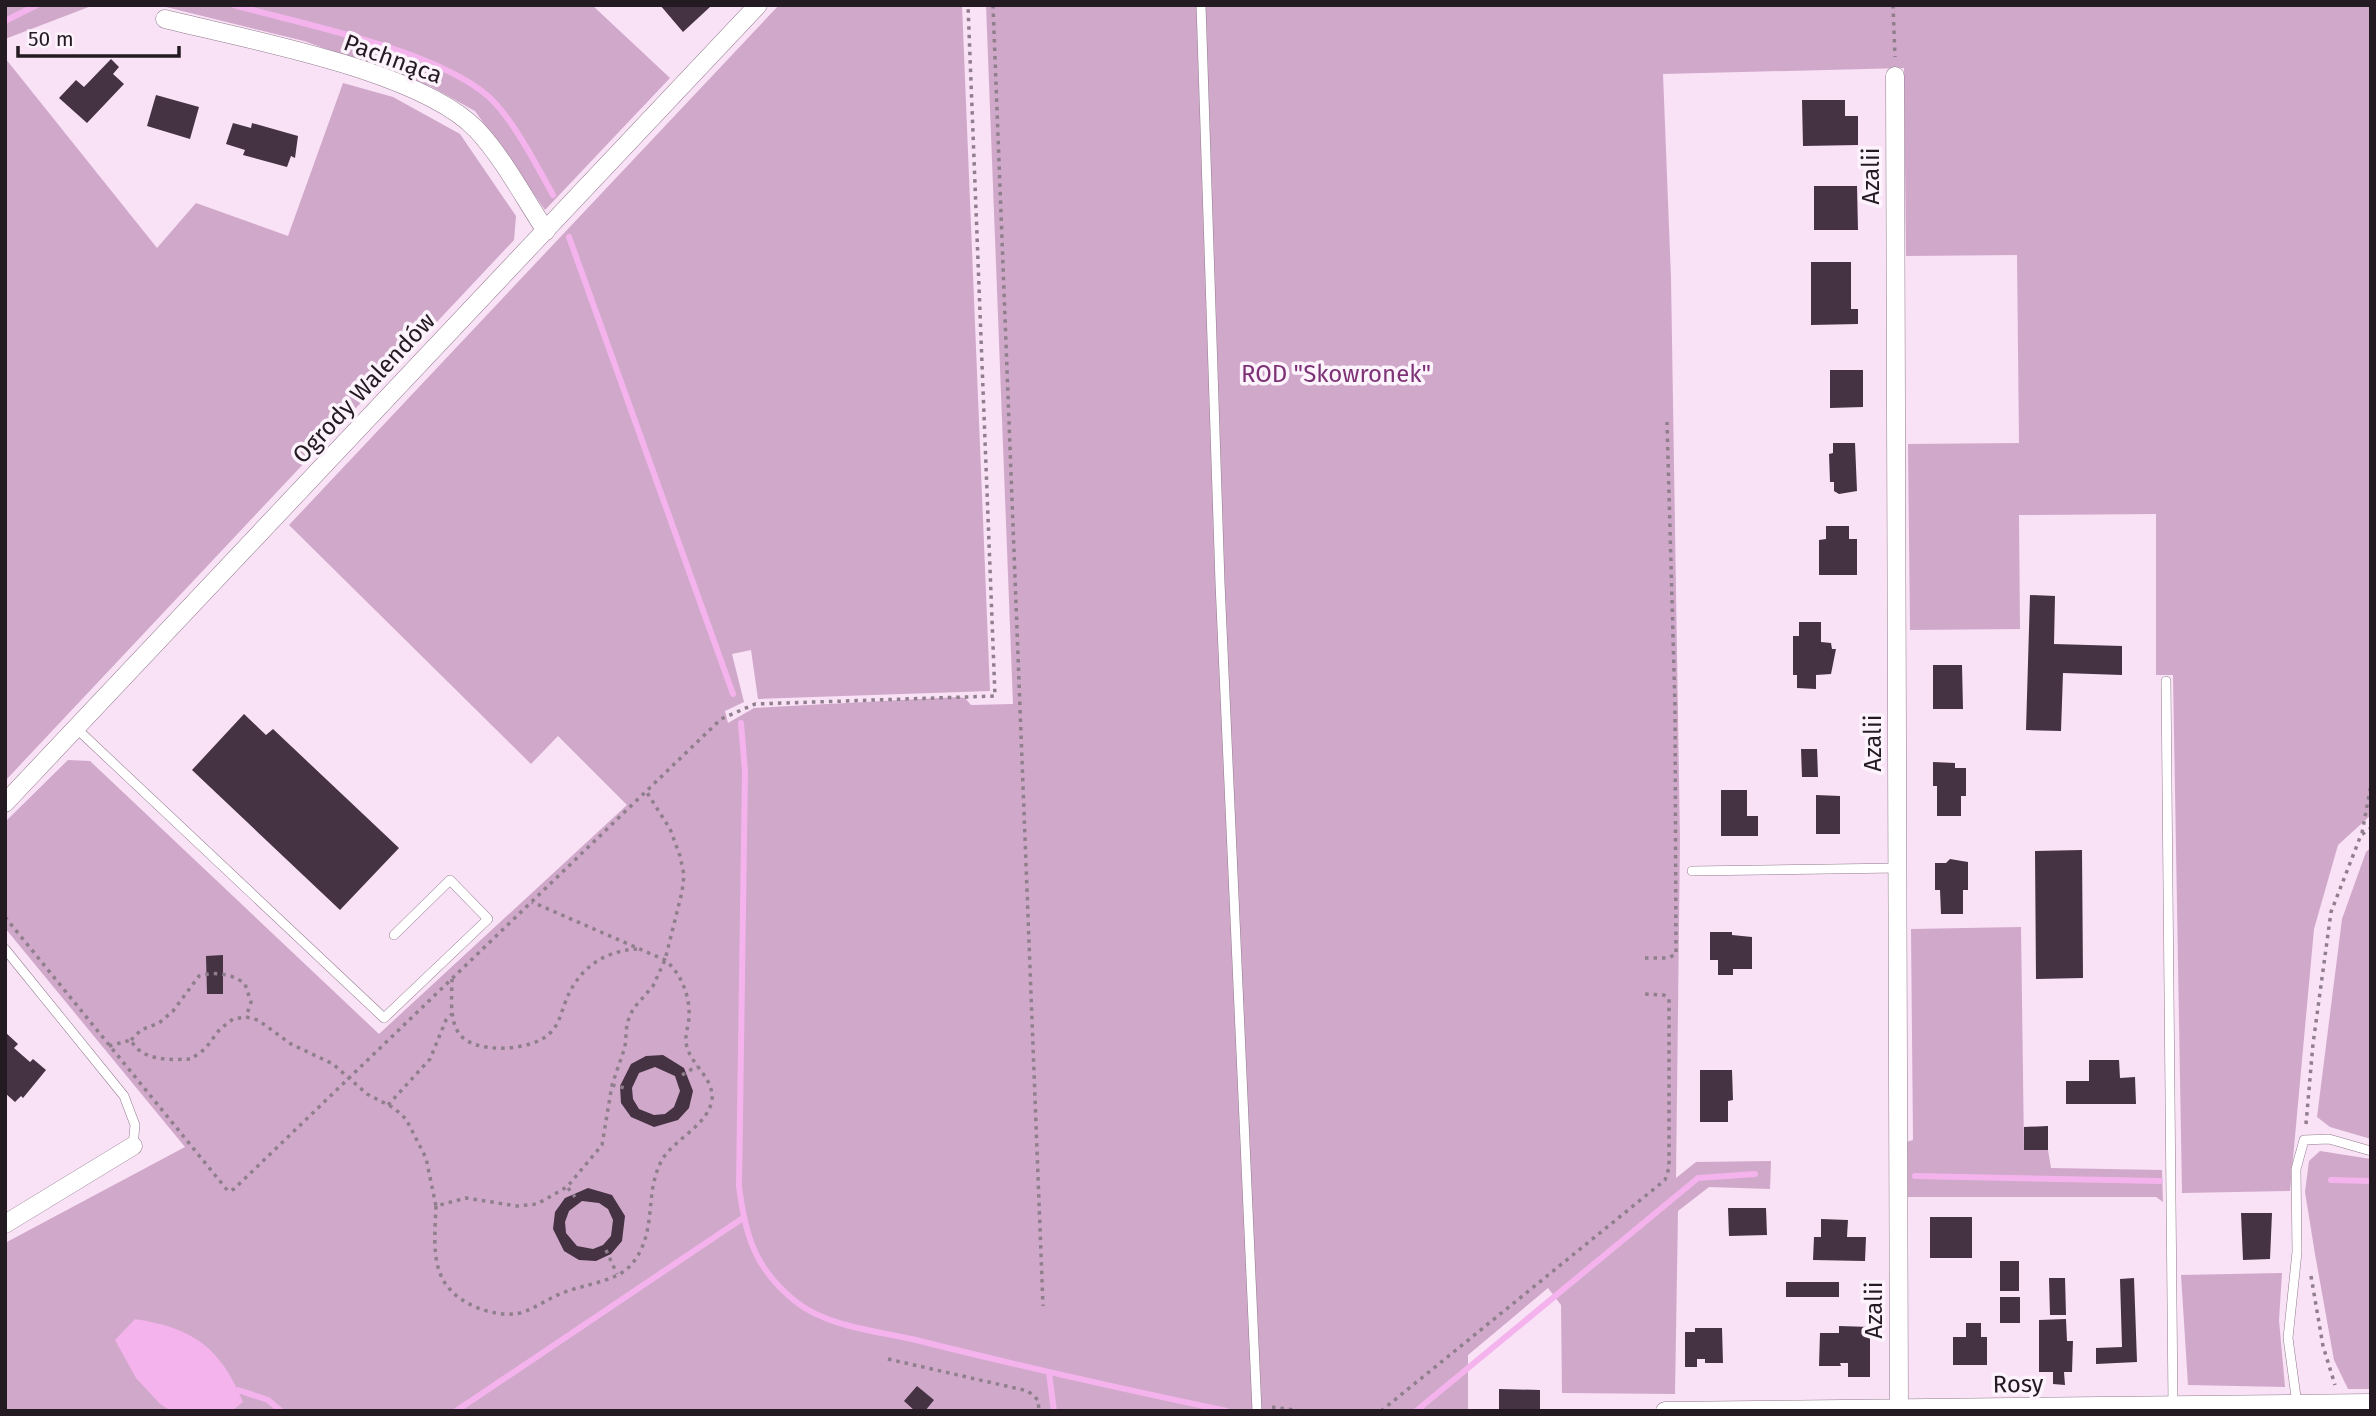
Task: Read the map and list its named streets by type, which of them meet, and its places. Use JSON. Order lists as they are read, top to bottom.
{
  "streets": {
    "street": [
      "Pachnąca",
      "Azalii",
      "Ogrody Walendów",
      "Rosy"
    ]
  },
  "crossings": [
    ["Pachnąca", "Ogrody Walendów"],
    ["Azalii", "Rosy"]
  ],
  "parks": ["ROD \"Skowronek\""],
  "scale_bar": "50 m"
}
